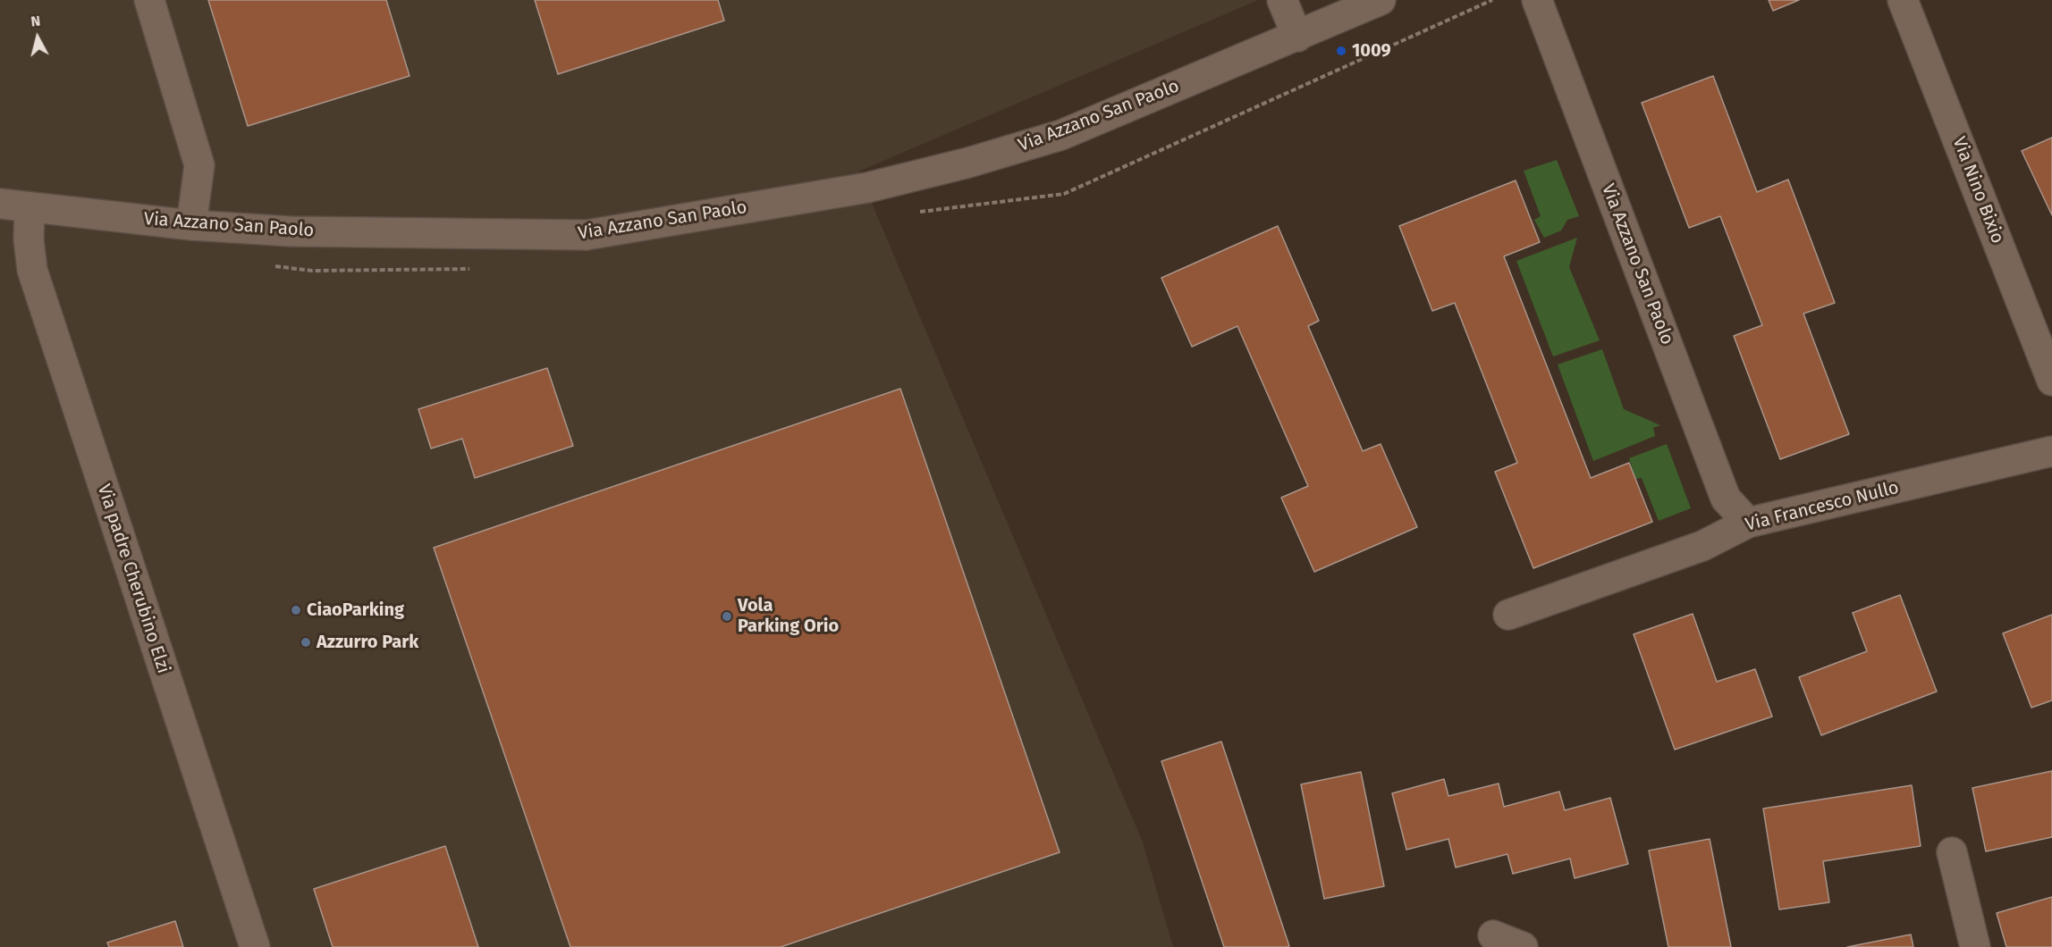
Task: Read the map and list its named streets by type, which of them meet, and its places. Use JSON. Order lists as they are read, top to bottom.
{
  "streets": {
    "street": [
      "Via Azzano San Paolo",
      "Via Nino Bixio",
      "Via Francesco Nullo",
      "Via padre Cherubino Elzi"
    ]
  },
  "crossings": [
    ["Via Azzano San Paolo", "Via Francesco Nullo"],
    ["Via Azzano San Paolo", "Via padre Cherubino Elzi"]
  ],
  "places": [
    "1009",
    "CiaoParking",
    "Vola Parking Orio",
    "Azzurro Park"
  ],
  "north": "top"
}
